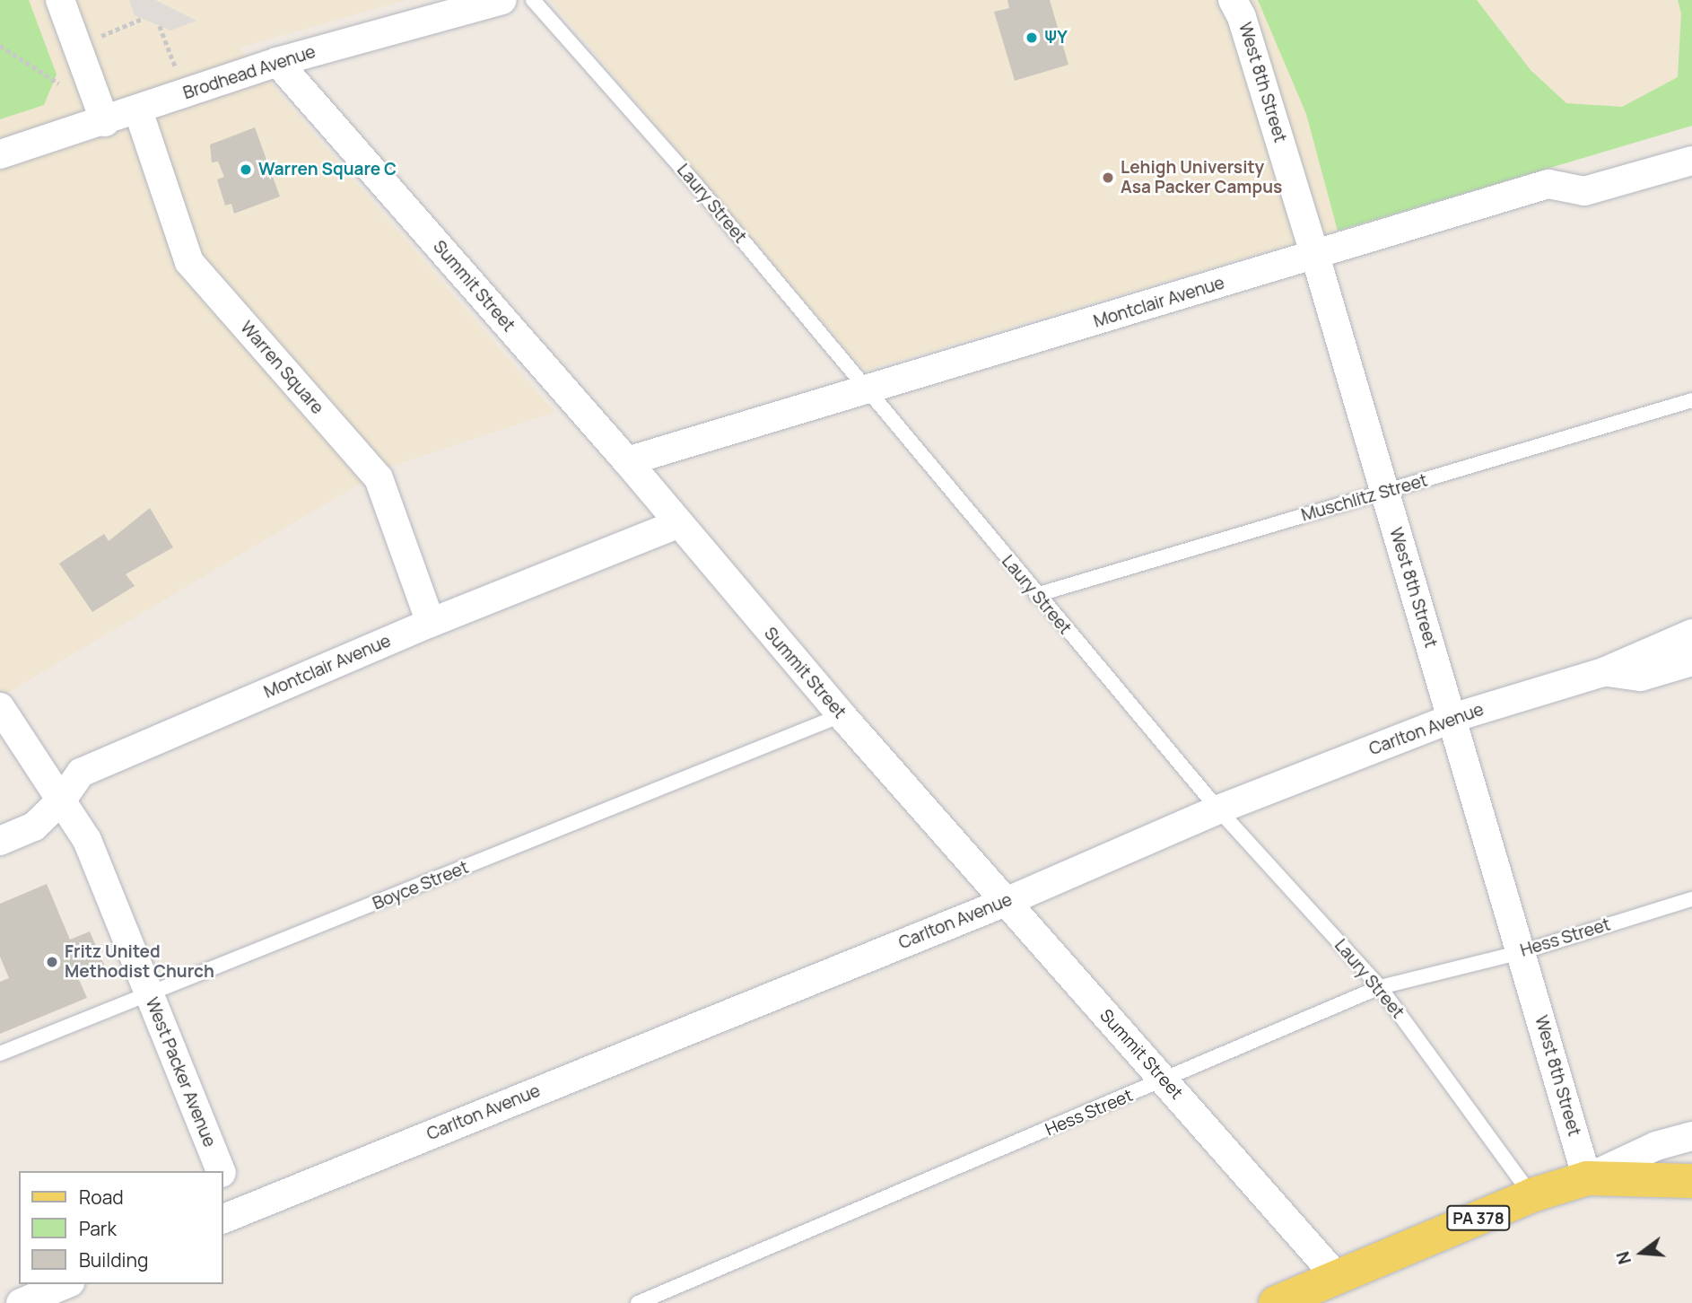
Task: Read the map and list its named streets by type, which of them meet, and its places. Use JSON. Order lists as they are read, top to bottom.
{
  "streets": {
    "main road": ["PA 378"],
    "street": [
      "Brodhead Avenue",
      "West 8th Street",
      "Summit Street",
      "Montclair Avenue",
      "Warren Square",
      "Carlton Avenue",
      "West Packer Avenue"
    ],
    "lane": [
      "Laury Street",
      "Muschlitz Street",
      "Boyce Street",
      "Hess Street"
    ]
  },
  "crossings": [
    ["Brodhead Avenue", "Summit Street"],
    ["Brodhead Avenue", "Warren Square"],
    ["West 8th Street", "Montclair Avenue"],
    ["West 8th Street", "Muschlitz Street"],
    ["West 8th Street", "Carlton Avenue"],
    ["West 8th Street", "Hess Street"],
    ["West 8th Street", "PA 378"],
    ["Laury Street", "Montclair Avenue"],
    ["Laury Street", "Muschlitz Street"],
    ["Laury Street", "Carlton Avenue"],
    ["Laury Street", "Hess Street"],
    ["Laury Street", "PA 378"],
    ["Summit Street", "Montclair Avenue"],
    ["Summit Street", "Carlton Avenue"],
    ["Summit Street", "Boyce Street"],
    ["Summit Street", "Hess Street"],
    ["Summit Street", "PA 378"],
    ["Montclair Avenue", "Warren Square"],
    ["Montclair Avenue", "West Packer Avenue"],
    ["Carlton Avenue", "West Packer Avenue"],
    ["Boyce Street", "West Packer Avenue"]
  ],
  "places": [
    "ΨΥ",
    "Warren Square C",
    "Lehigh University Asa Packer Campus",
    "Fritz United Methodist Church"
  ],
  "legend": ["Road", "Park", "Building"],
  "north": "left"
}
